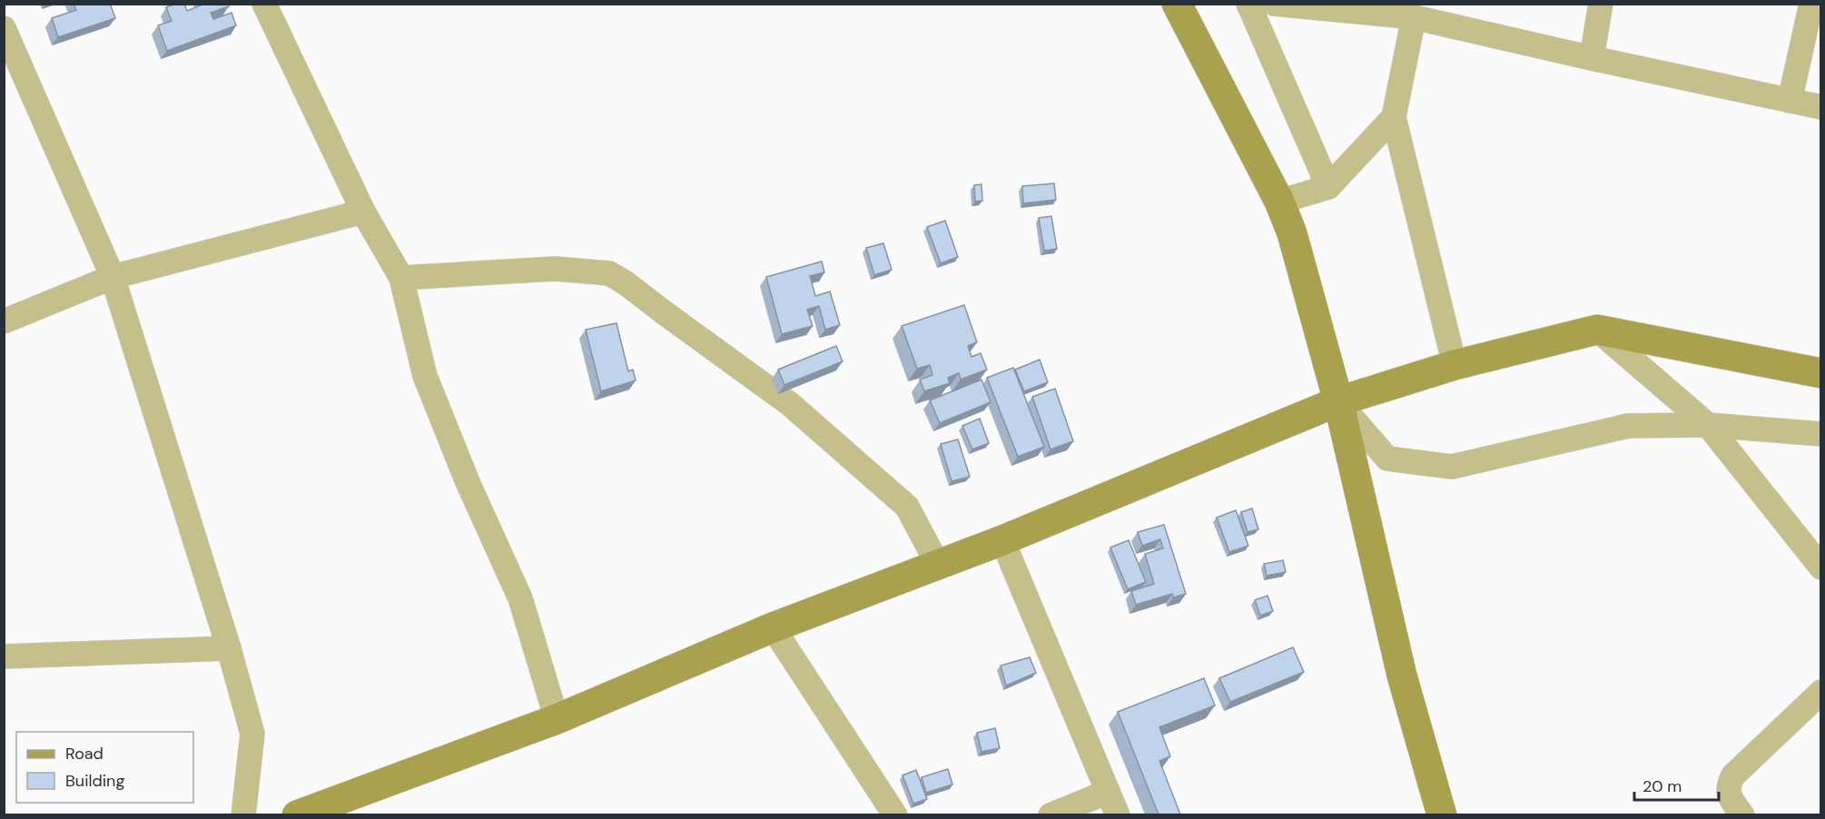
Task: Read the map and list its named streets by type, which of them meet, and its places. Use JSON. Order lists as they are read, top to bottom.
{
  "legend": ["Road", "Building"],
  "scale_bar": "20 m"
}
